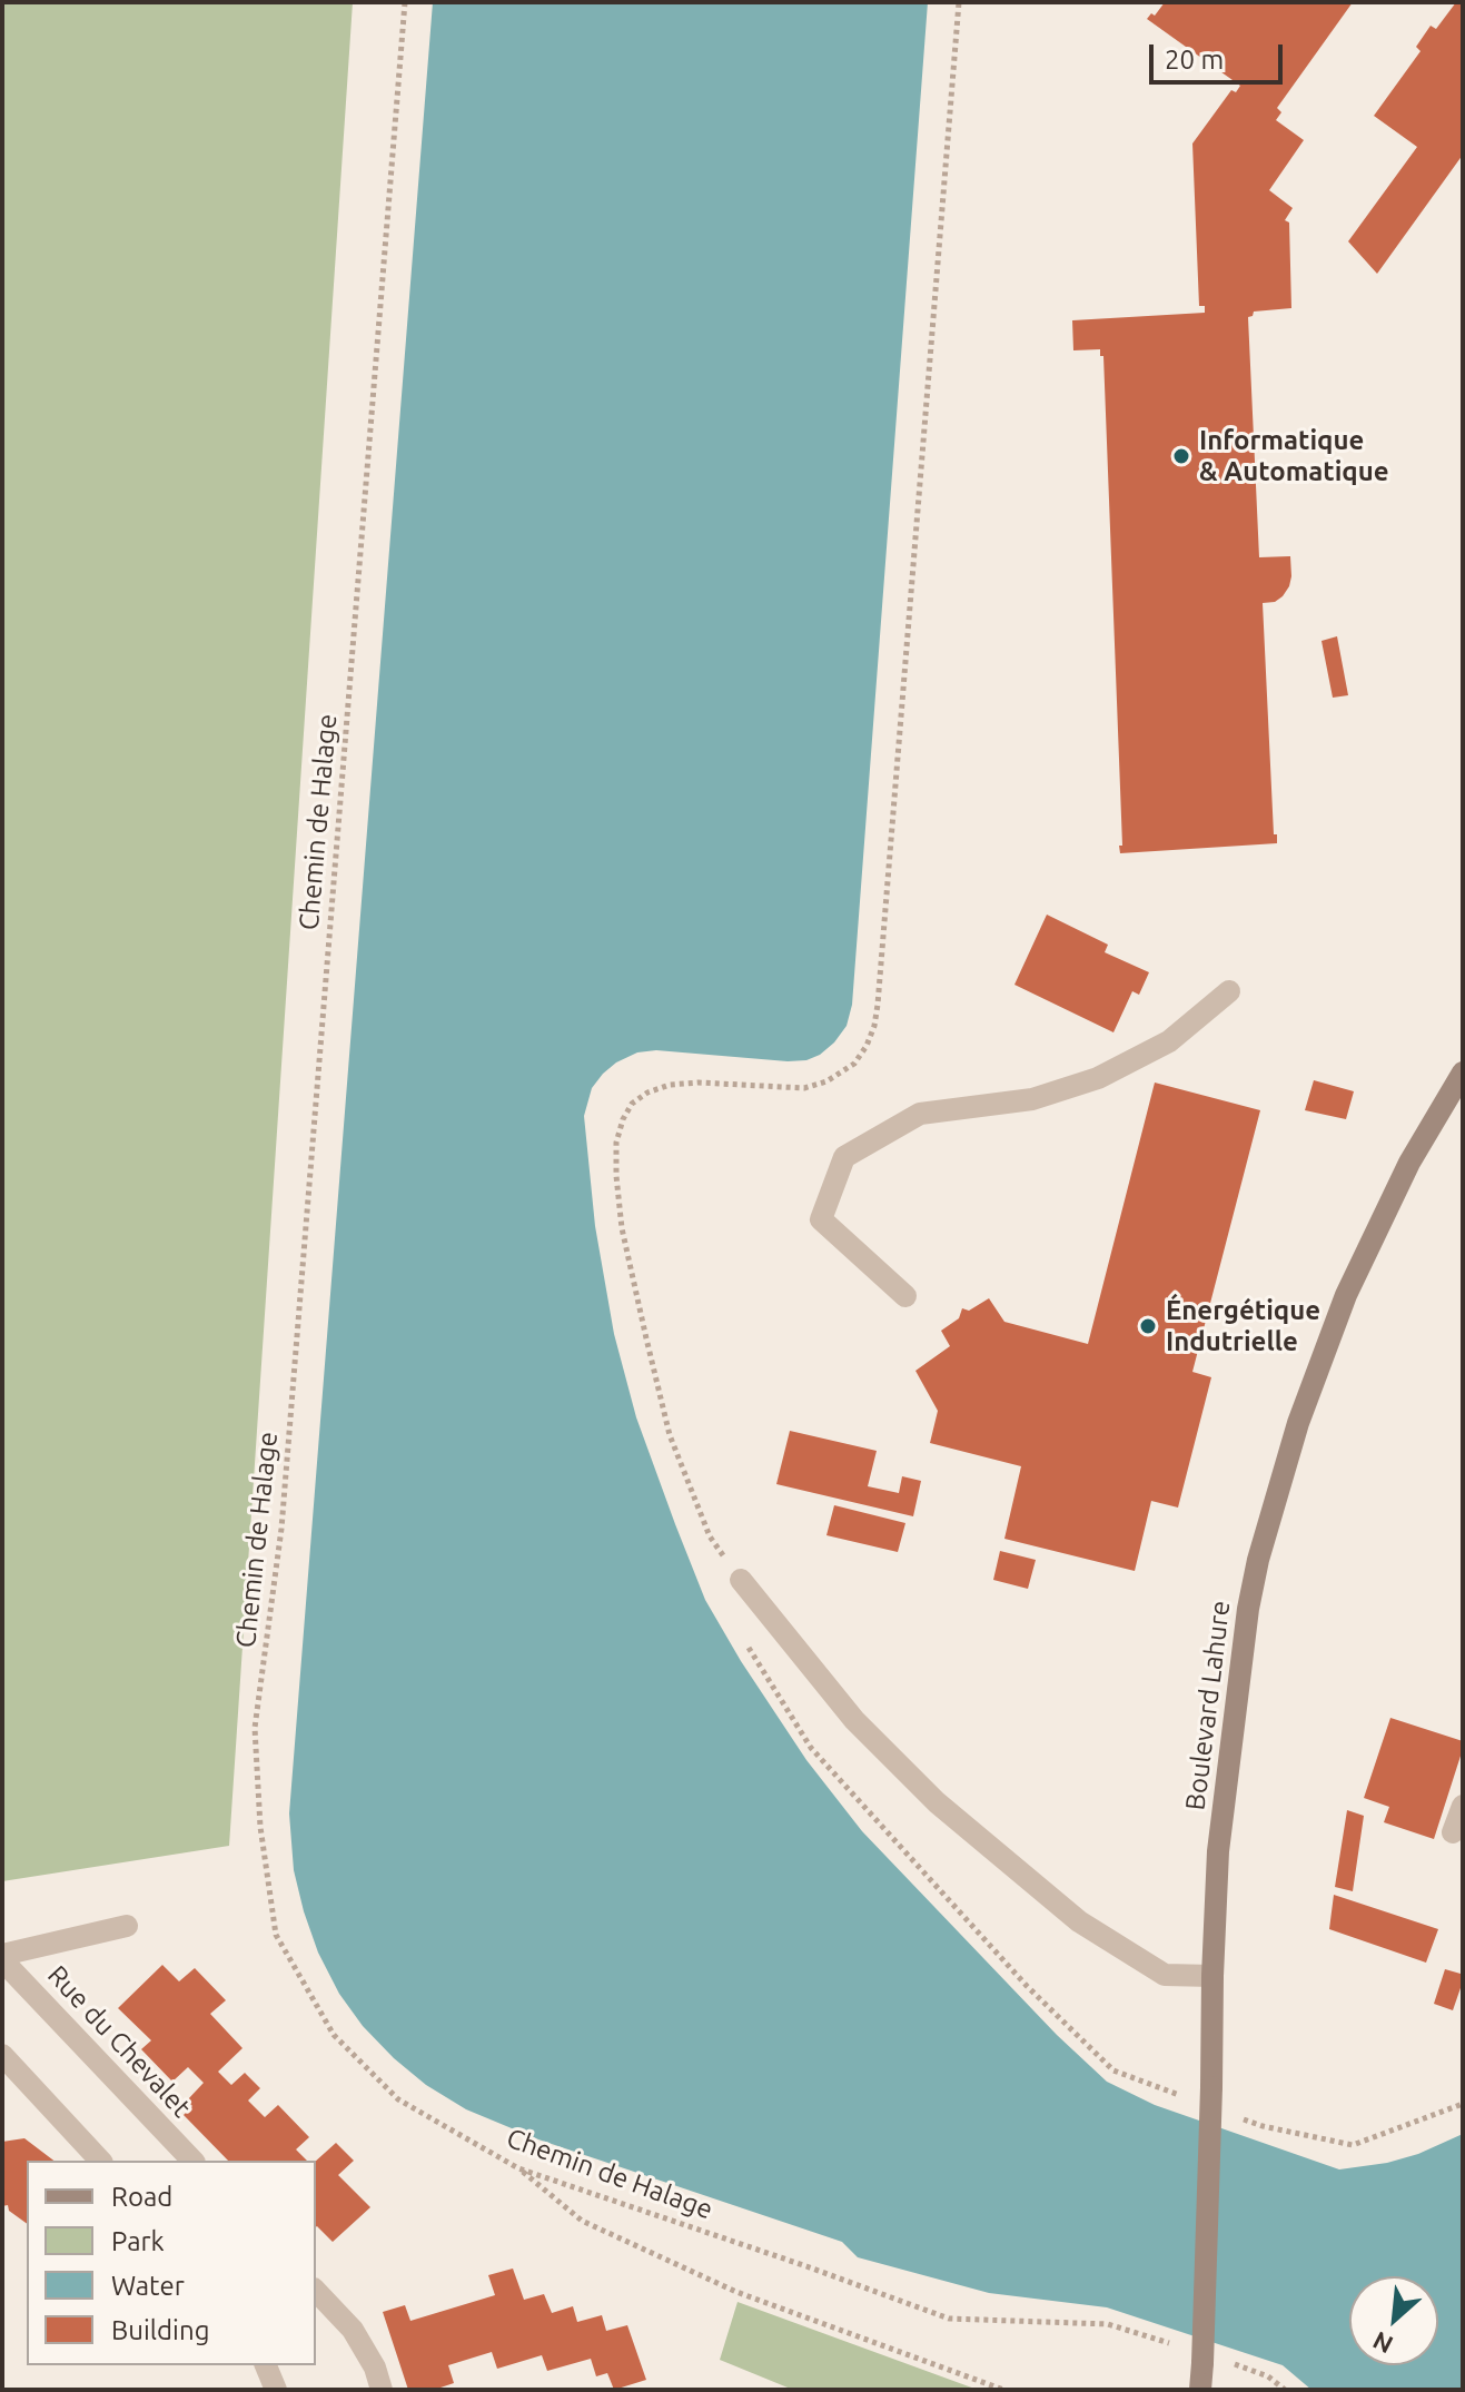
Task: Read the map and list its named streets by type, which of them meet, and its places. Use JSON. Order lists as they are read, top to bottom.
{
  "streets": {
    "main road": ["Boulevard Lahure"],
    "street": ["Rue du Chevalet"],
    "path": ["Chemin de Halage"]
  },
  "places": ["Informatique & Automatique", "Énergétique Indutrielle"],
  "legend": [
    "Road",
    "Park",
    "Water",
    "Building"
  ],
  "scale_bar": "20 m",
  "north": "bottom left"
}
